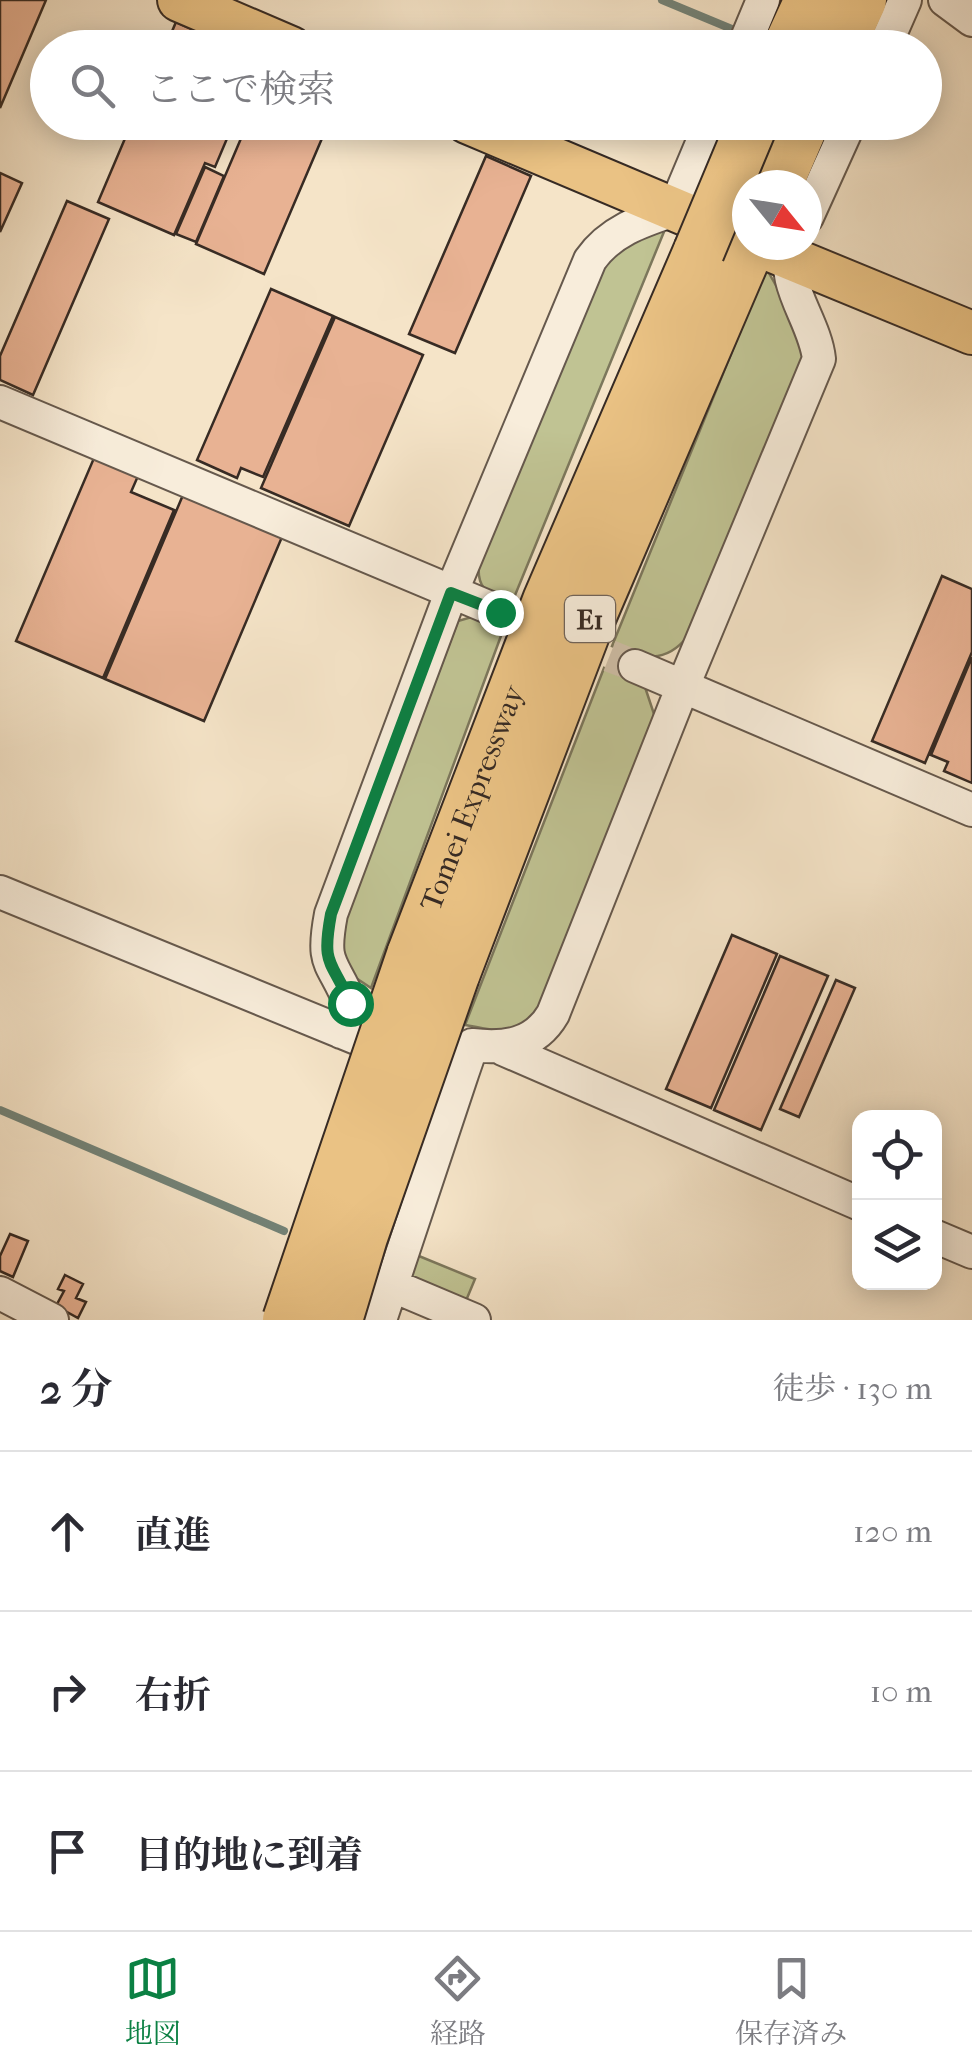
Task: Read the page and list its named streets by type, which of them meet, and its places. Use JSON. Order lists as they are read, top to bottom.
{
  "streets": {
    "highway": ["E1", "Tomei Expressway"]
  },
  "north": "bottom right",
  "page": {
    "search": "ここで検索",
    "heading": ["2 分", "徒歩 · 130 m"],
    "list": [
      ["直進", "120 m"],
      ["右折", "10 m"],
      "目的地に到着"
    ],
    "nav": ["地図", "経路", "保存済み"]
  }
}
